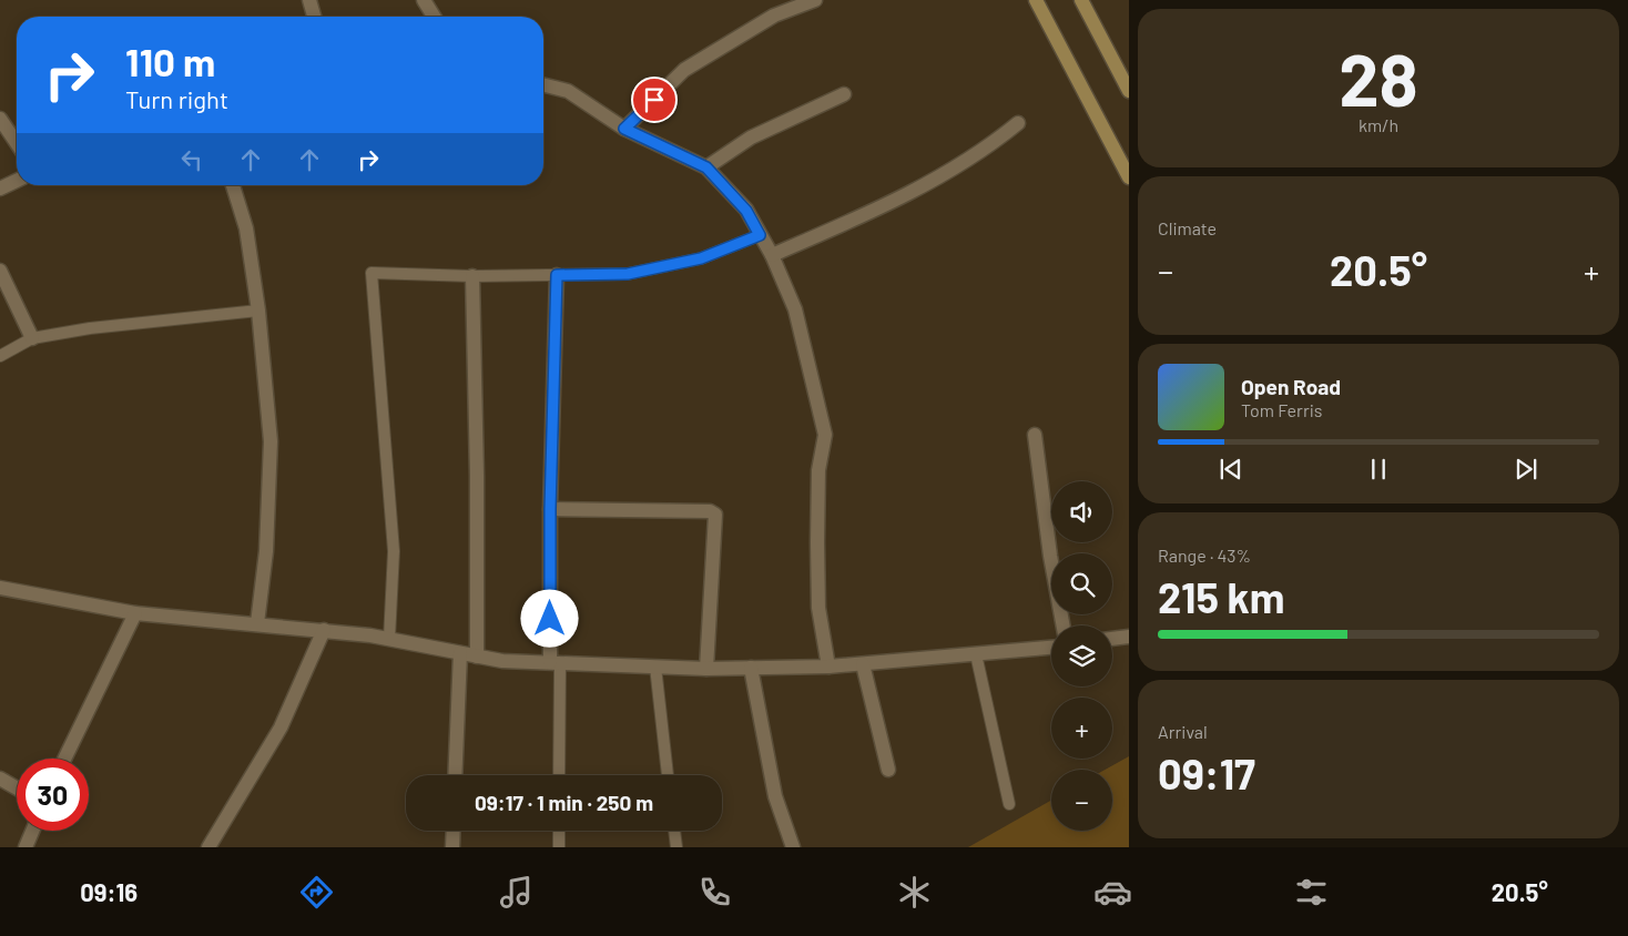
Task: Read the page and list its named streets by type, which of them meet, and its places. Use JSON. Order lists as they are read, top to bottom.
{
  "page": {
    "tile": [
      ["28", "km/h"],
      "Climate",
      ["Range · 43%", "215 km"],
      ["Arrival", "09:17"]
    ],
    "turn": ["110 m", "Turn right"],
    "heat": ["−", "20.5°", "+"],
    "song": ["Open Road", "Tom Ferris"],
    "map_buttons": ["+", "−"],
    "limit": "30",
    "trip": "09:17 · 1 min · 250 m",
    "tabs": ["09:16", "20.5°"]
  }
}
